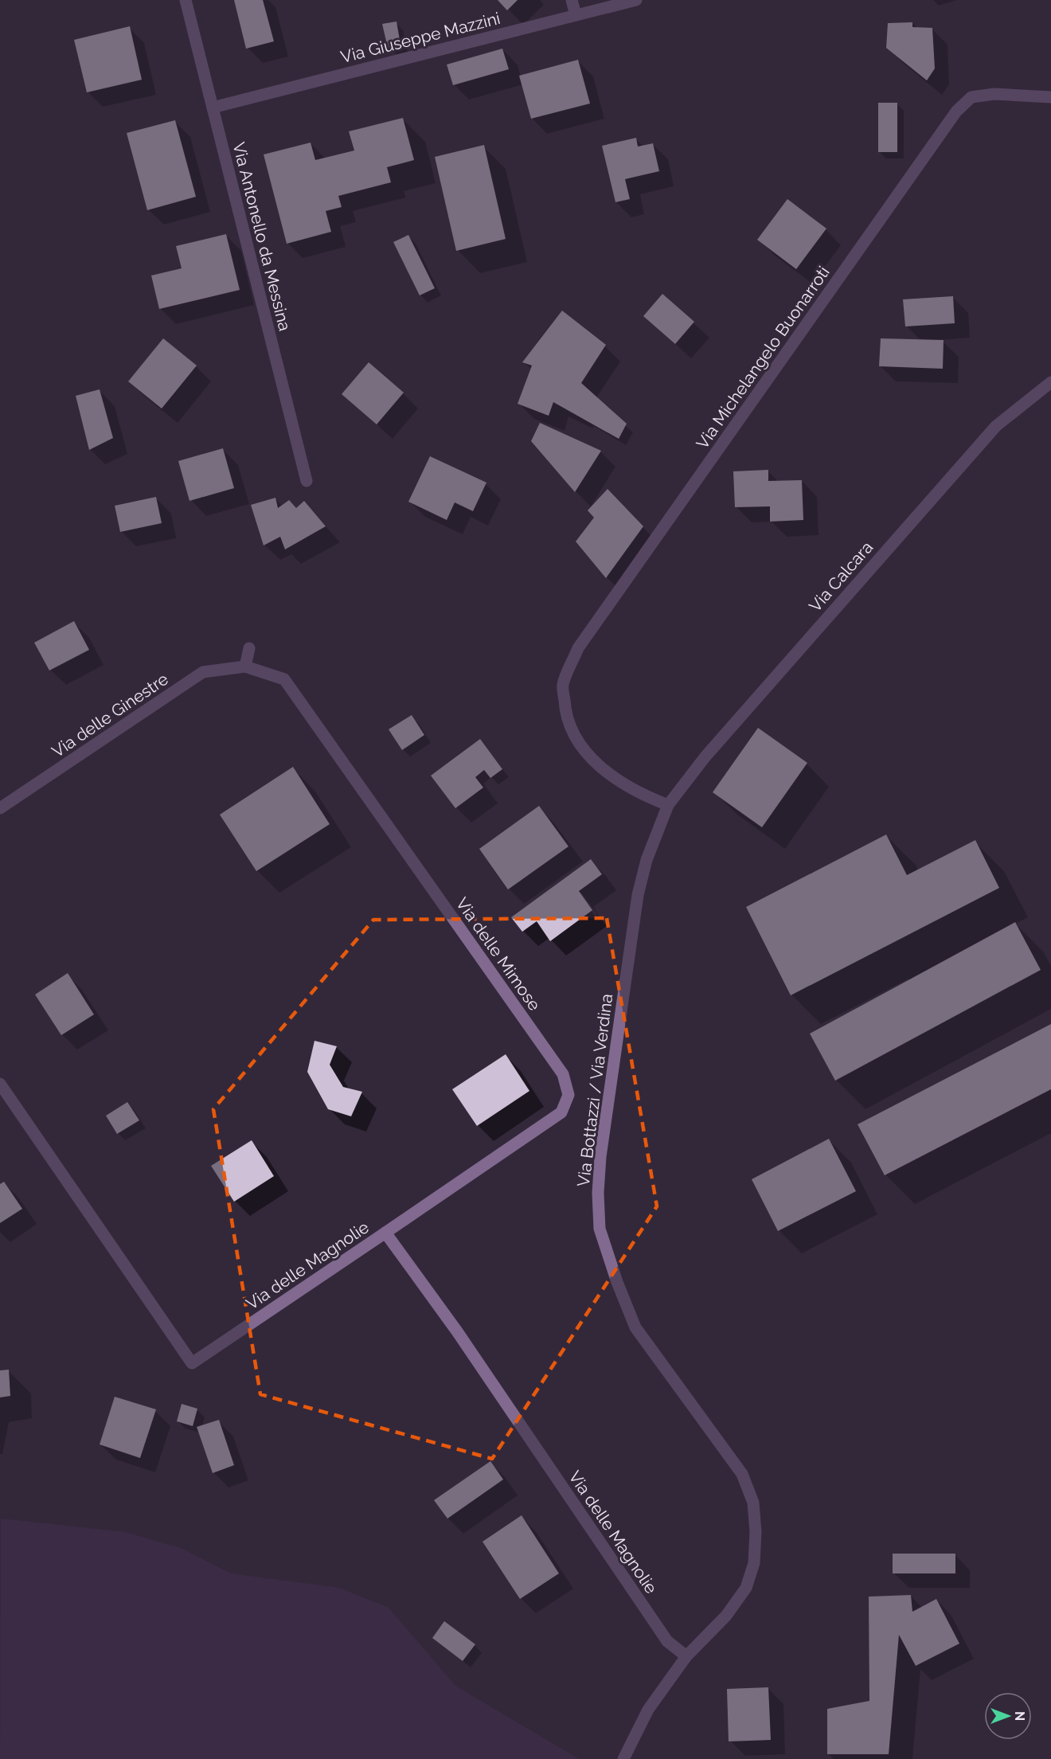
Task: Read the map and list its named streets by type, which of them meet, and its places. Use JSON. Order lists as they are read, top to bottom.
{
  "streets": {
    "street": [
      "Via Giuseppe Mazzini",
      "Via Antonello da Messina",
      "Via Michelangelo Buonarroti",
      "Via Calcara",
      "Via delle Ginestre",
      "Via delle Mimose",
      "Via Bottazzi / Via Verdina",
      "Via delle Magnolie"
    ]
  },
  "crossings": [
    ["Via Giuseppe Mazzini", "Via Antonello da Messina"],
    ["Via Michelangelo Buonarroti", "Via Calcara"],
    ["Via Michelangelo Buonarroti", "Via Bottazzi / Via Verdina"],
    ["Via Calcara", "Via Bottazzi / Via Verdina"],
    ["Via delle Ginestre", "Via delle Mimose"],
    ["Via delle Mimose", "Via delle Magnolie"],
    ["Via Bottazzi / Via Verdina", "Via delle Magnolie"]
  ],
  "north": "right"
}
